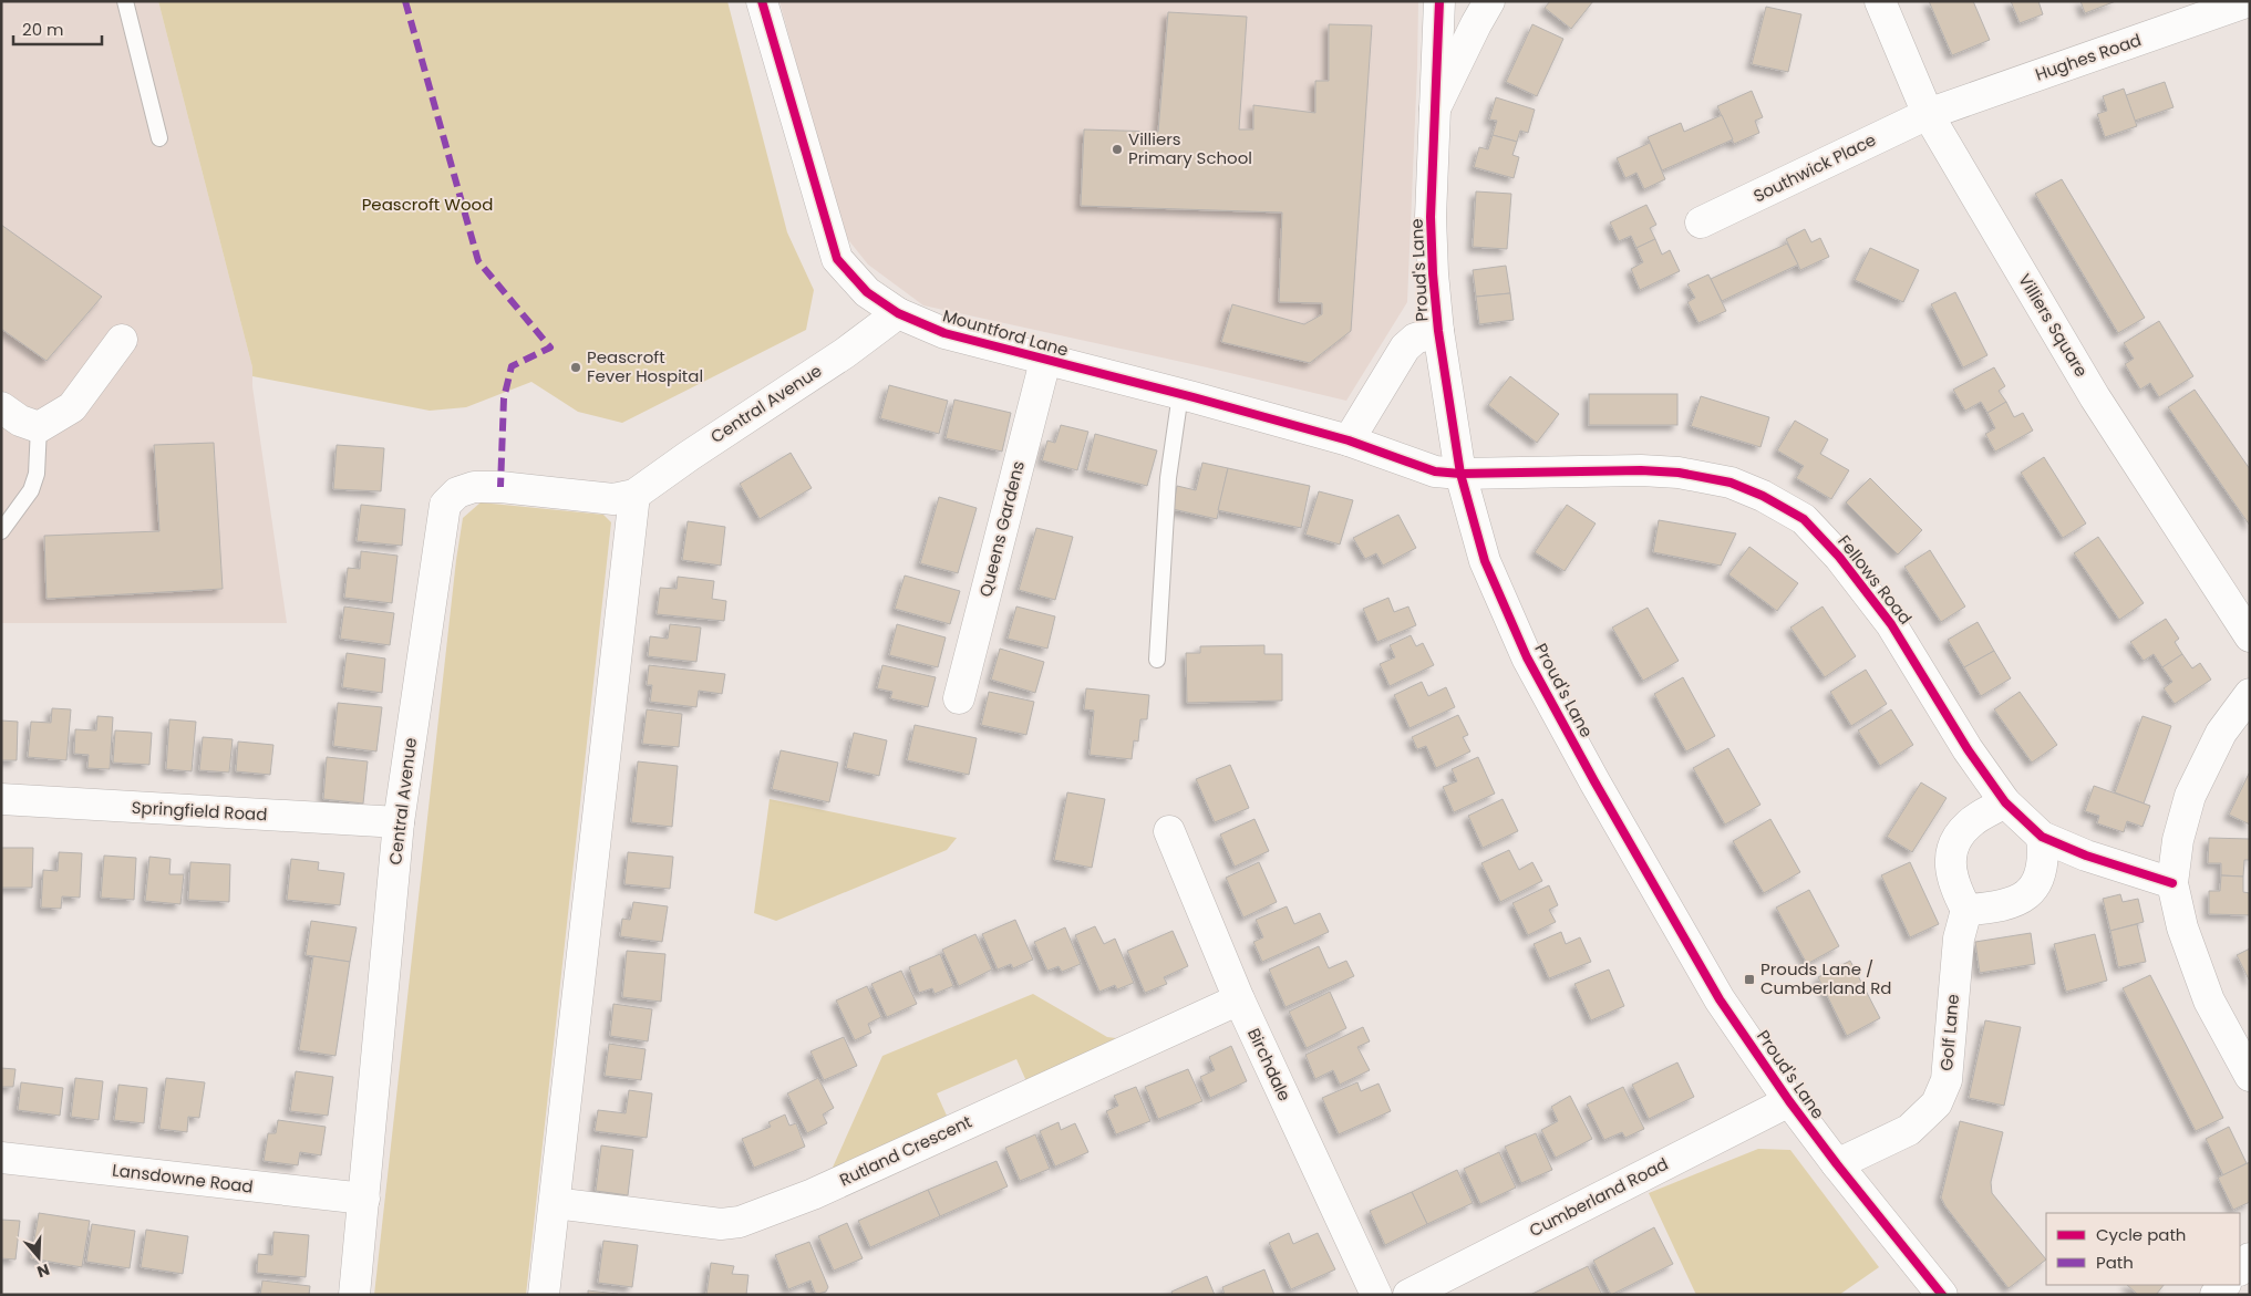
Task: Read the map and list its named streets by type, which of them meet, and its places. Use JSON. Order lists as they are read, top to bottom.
{
  "streets": {
    "street": [
      "Hughes Road",
      "Southwick Place",
      "Proud's Lane",
      "Villiers Square",
      "Mountford Lane",
      "Central Avenue",
      "Queens Gardens",
      "Fellows Road",
      "Springfield Road",
      "Golf Lane",
      "Birchdale",
      "Rutland Crescent",
      "Lansdowne Road",
      "Cumberland Road"
    ]
  },
  "crossings": [
    ["Hughes Road", "Southwick Place"],
    ["Hughes Road", "Villiers Square"],
    ["Southwick Place", "Villiers Square"],
    ["Proud's Lane", "Fellows Road"],
    ["Proud's Lane", "Golf Lane"],
    ["Proud's Lane", "Cumberland Road"],
    ["Mountford Lane", "Central Avenue"],
    ["Mountford Lane", "Queens Gardens"],
    ["Mountford Lane", "Fellows Road"],
    ["Central Avenue", "Springfield Road"],
    ["Central Avenue", "Lansdowne Road"],
    ["Fellows Road", "Golf Lane"],
    ["Birchdale", "Rutland Crescent"]
  ],
  "parks": ["Peascroft Wood"],
  "places": {
    "other": ["Villiers Primary School", "Peascroft Fever Hospital"],
    "transit": ["Prouds Lane / Cumberland Rd"]
  },
  "legend": ["Cycle path", "Path"],
  "scale_bar": "20 m",
  "north": "bottom"
}
